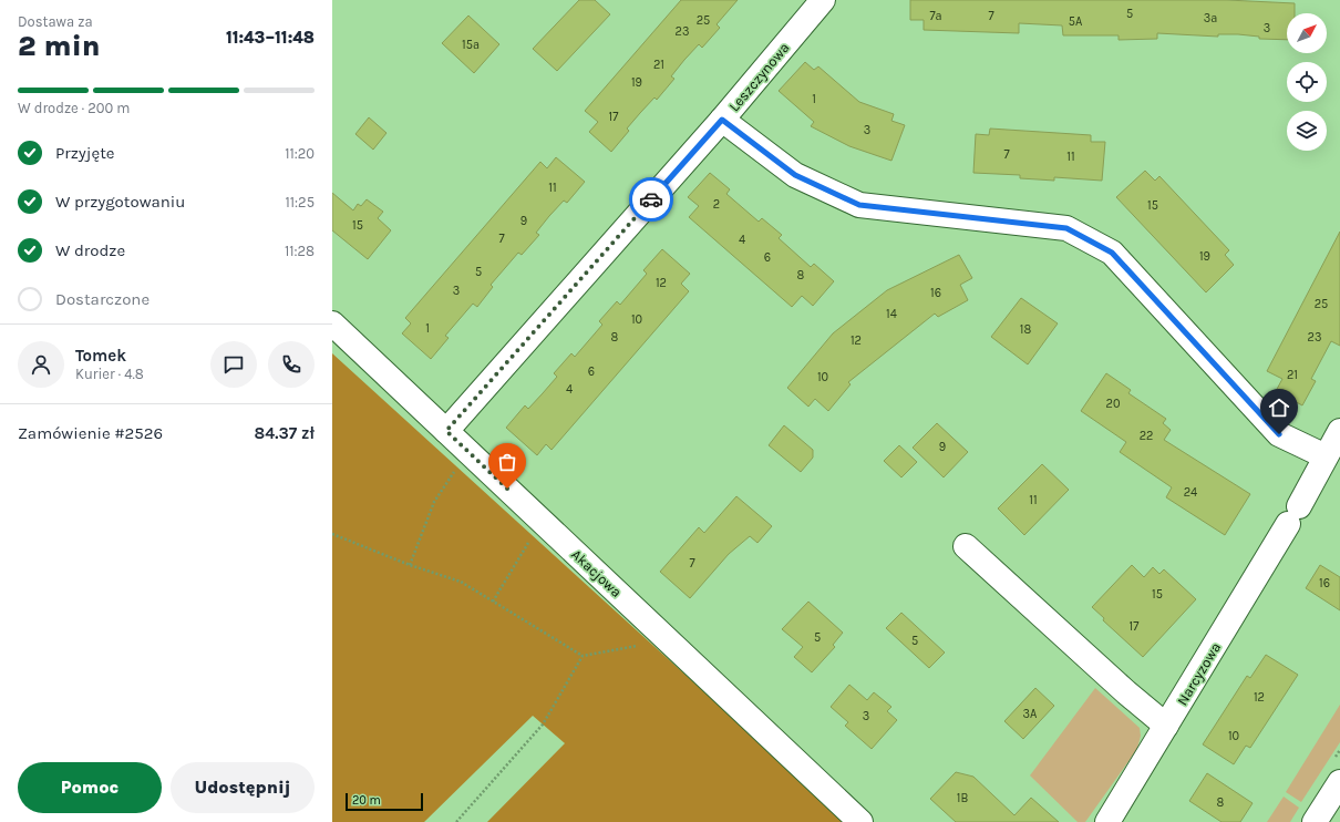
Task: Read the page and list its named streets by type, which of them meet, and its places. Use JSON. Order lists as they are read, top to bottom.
{
  "streets": {
    "street": ["Leszczynowa", "Akacjowa", "Narcyzowa"]
  },
  "crossings": [
    ["Leszczynowa", "Akacjowa"]
  ],
  "house_numbers": [
    "5",
    "7a",
    "7",
    "3a",
    "25",
    "5A",
    "3",
    "23",
    "15a",
    "21",
    "19",
    "1",
    "17",
    "3",
    "7",
    "11",
    "11",
    "2",
    "15",
    "9",
    "15",
    "7",
    "4",
    "19",
    "6",
    "5",
    "8",
    "12",
    "3",
    "16",
    "25",
    "14",
    "10",
    "1",
    "18",
    "8",
    "23",
    "12",
    "6",
    "21",
    "10",
    "4",
    "20",
    "22",
    "9",
    "24",
    "11",
    "7",
    "16",
    "15",
    "17",
    "5",
    "5",
    "12",
    "3A",
    "3",
    "10",
    "1B",
    "8"
  ],
  "scale_bar": "20 m",
  "north": "top right",
  "page": {
    "heading": ["2 min", "Dostawa za", "11:43–11:48"],
    "panel": [
      "Tomek",
      "Kurier · 4.8",
      "Zamówienie #2526",
      "84.37 zł"
    ],
    "bar": "W drodze · 200 m",
    "list": [
      ["Przyjęte", "11:20"],
      ["W przygotowaniu", "11:25"],
      ["W drodze", "11:28"],
      "Dostarczone"
    ],
    "buttons": ["Pomoc", "Udostępnij"],
    "scale": "20 m"
  }
}
